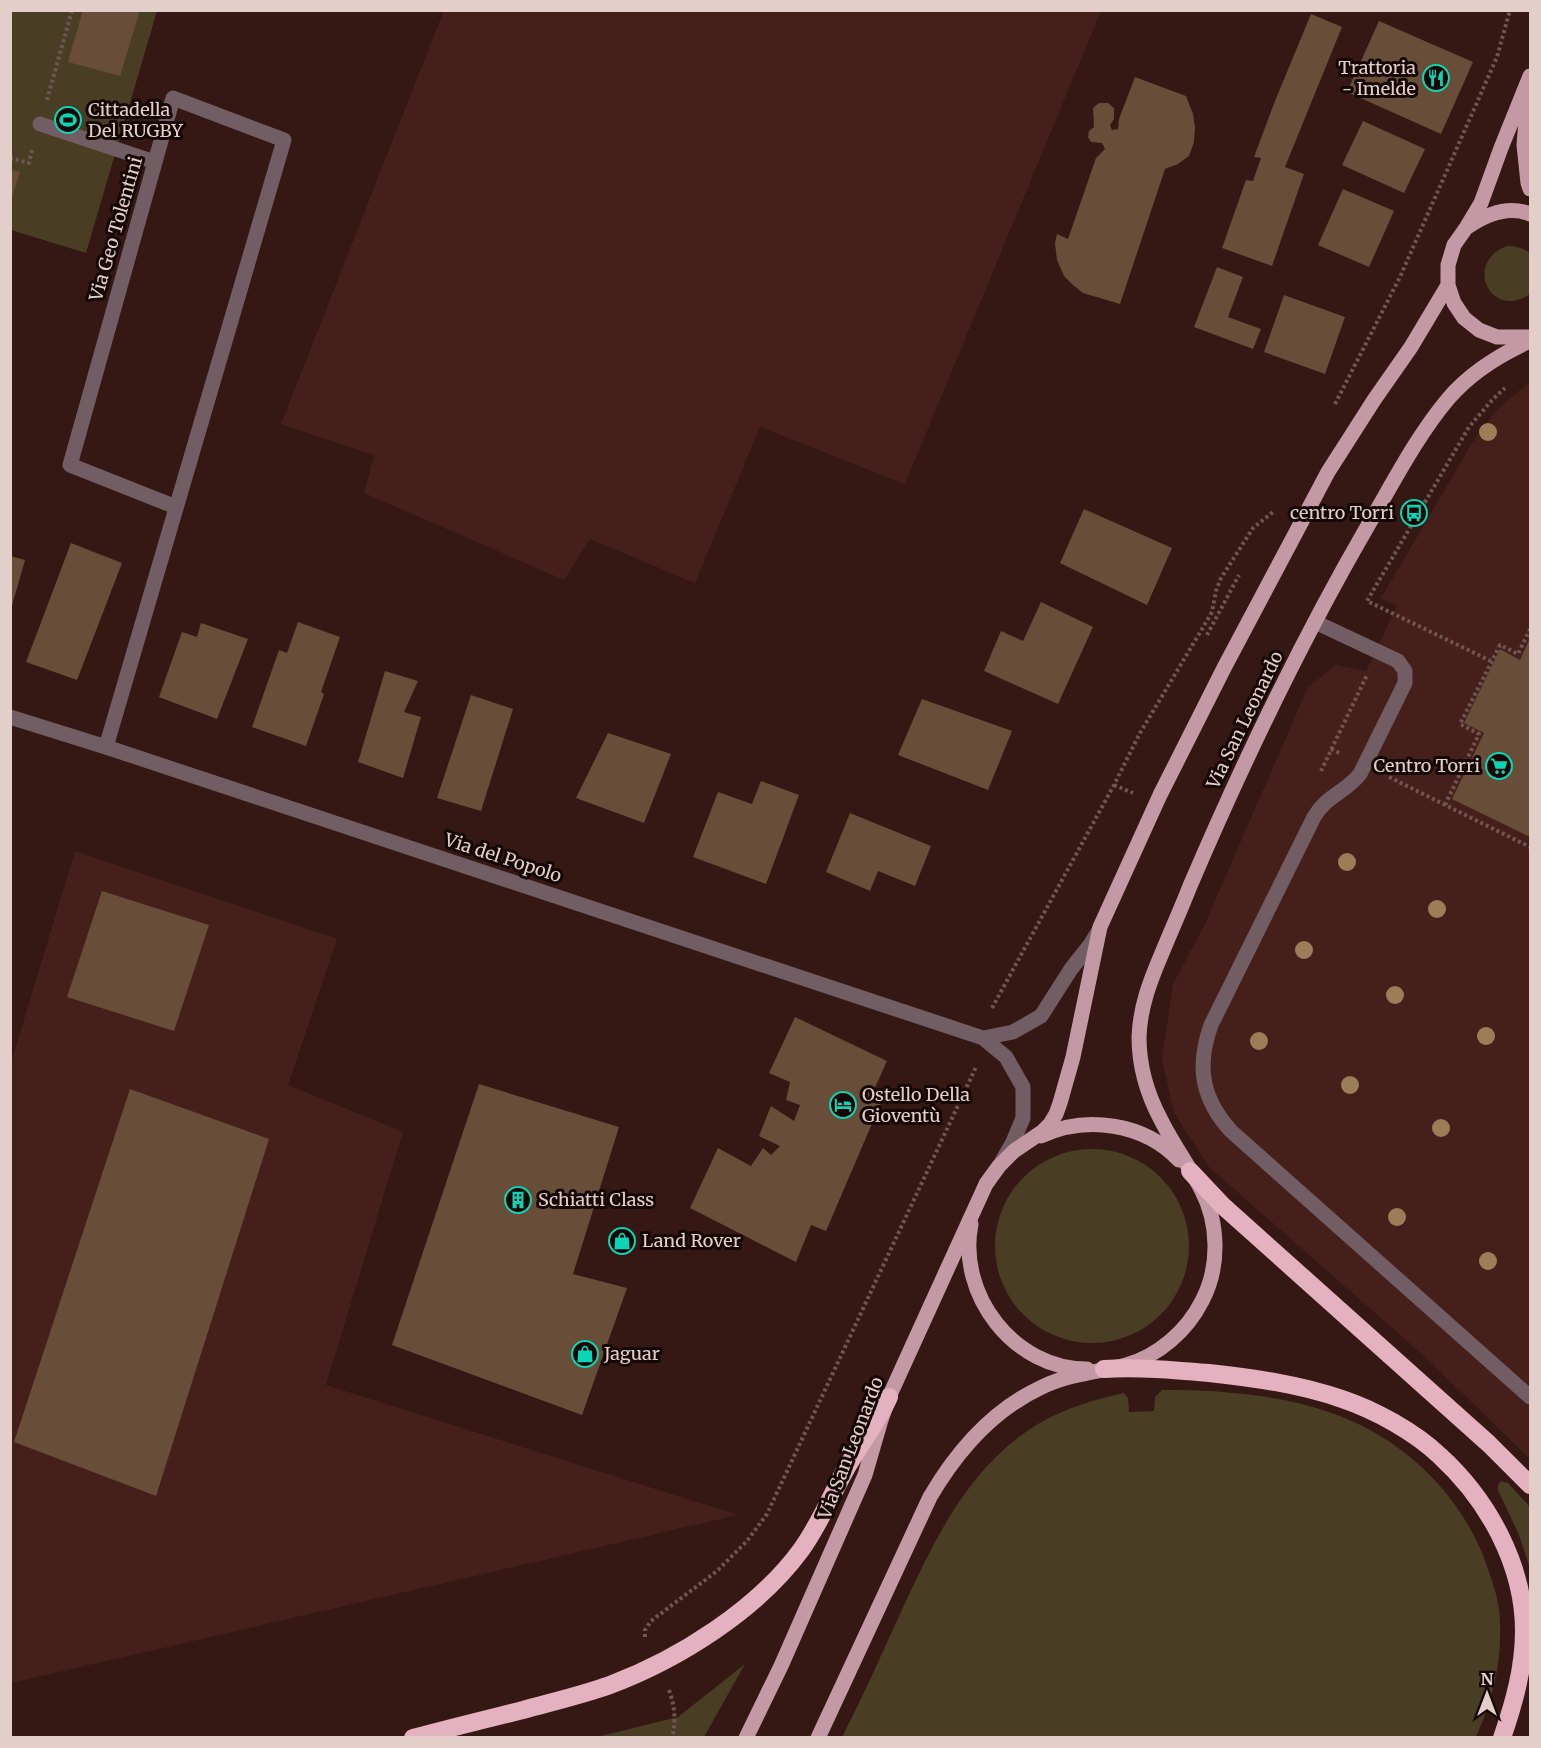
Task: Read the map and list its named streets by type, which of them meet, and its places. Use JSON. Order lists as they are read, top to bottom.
{
  "streets": {
    "main road": ["Via San Leonardo"],
    "street": ["Via Geo Tolentini", "Via del Popolo"]
  },
  "crossings": [
    ["Via Geo Tolentini", "Via del Popolo"],
    ["Via San Leonardo", "Via del Popolo"]
  ],
  "places": {
    "restaurant": ["Trattoria - Imelde"],
    "sports": ["Cittadella Del RUGBY"],
    "bus stop": ["centro Torri"],
    "supermarket": ["Centro Torri"],
    "hotel": ["Ostello Della Gioventù"],
    "building": ["Schiatti Class"],
    "shop": ["Land Rover", "Jaguar"]
  },
  "north": "top"
}
